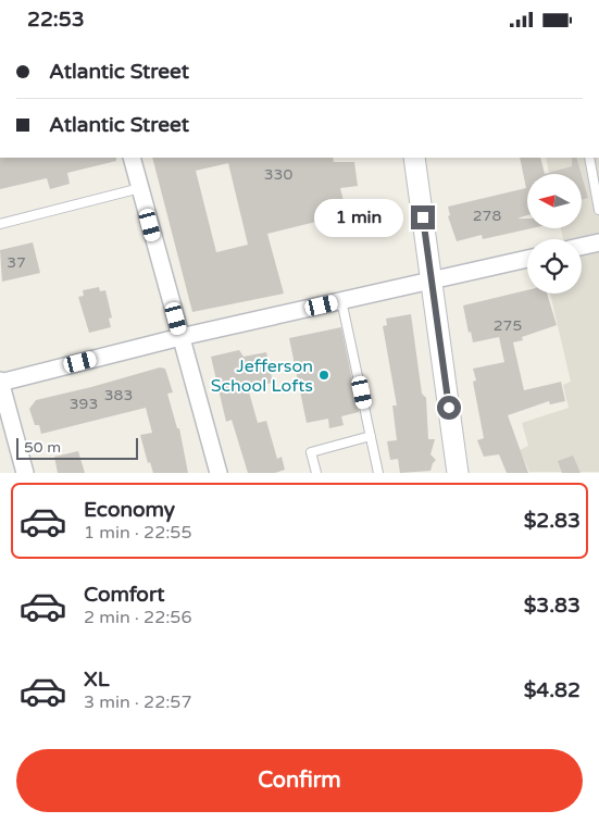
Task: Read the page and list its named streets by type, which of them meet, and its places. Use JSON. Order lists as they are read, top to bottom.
{
  "places": ["Jefferson School Lofts"],
  "house_numbers": [
    "330",
    "278",
    "37",
    "275",
    "383",
    "393"
  ],
  "scale_bar": "50 m",
  "north": "left",
  "page": {
    "status": "22:53",
    "banner": ["Atlantic Street", "Atlantic Street"],
    "bubble": "1 min",
    "scale": "50 m",
    "list": [
      {
        "name": "Economy",
        "note": "1 min · 22:55",
        "value": "$2.83"
      },
      {
        "name": "Comfort",
        "note": "2 min · 22:56",
        "value": "$3.83"
      },
      {
        "name": "XL",
        "note": "3 min · 22:57",
        "value": "$4.82"
      }
    ],
    "buttons": "Confirm"
  }
}
